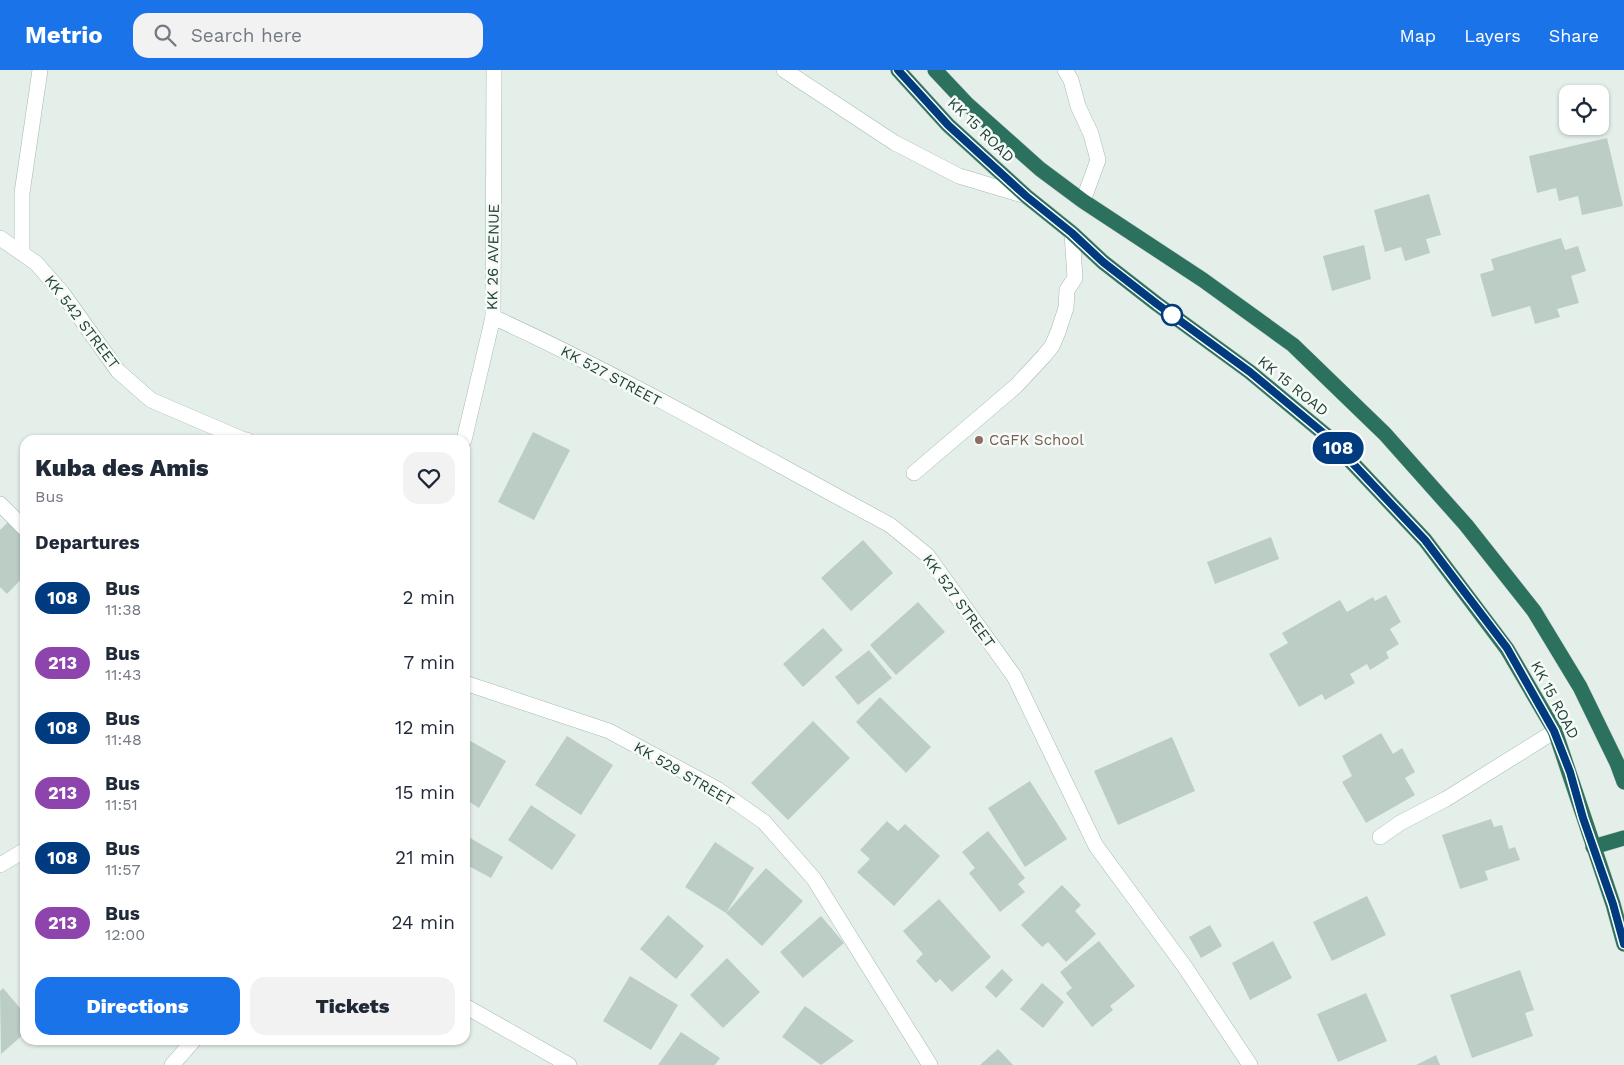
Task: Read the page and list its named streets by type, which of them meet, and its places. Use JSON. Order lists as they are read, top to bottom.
{
  "streets": {
    "highway": ["KK 15 ROAD"],
    "street": [
      "KK 26 AVENUE",
      "KK 542 STREET",
      "KK 527 STREET",
      "KK 529 STREET"
    ]
  },
  "crossings": [
    ["KK 26 AVENUE", "KK 527 STREET"]
  ],
  "places": ["CGFK School"],
  "lines": ["bus line 108"],
  "page": {
    "header": "Metrio",
    "search": "Search here",
    "nav": ["Map", "Layers", "Share"],
    "on_map": "108",
    "heading": [
      ["Kuba des Amis", "Bus"],
      "Departures"
    ],
    "list": [
      {
        "mark": "108",
        "name": "Bus",
        "note": "11:38",
        "value": "2 min"
      },
      {
        "mark": "213",
        "name": "Bus",
        "note": "11:43",
        "value": "7 min"
      },
      {
        "mark": "108",
        "name": "Bus",
        "note": "11:48",
        "value": "12 min"
      },
      {
        "mark": "213",
        "name": "Bus",
        "note": "11:51",
        "value": "15 min"
      },
      {
        "mark": "108",
        "name": "Bus",
        "note": "11:57",
        "value": "21 min"
      },
      {
        "mark": "213",
        "name": "Bus",
        "note": "12:00",
        "value": "24 min"
      }
    ],
    "buttons": ["Directions", "Tickets"]
  }
}
